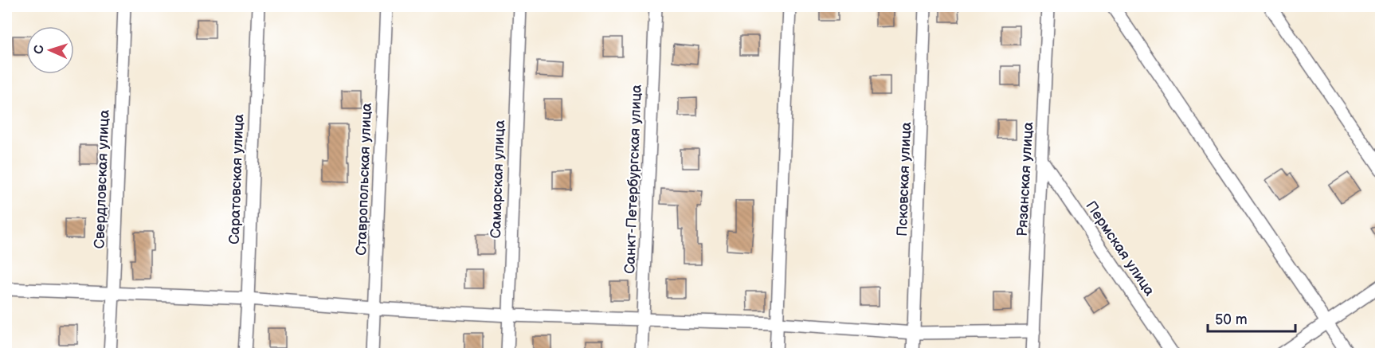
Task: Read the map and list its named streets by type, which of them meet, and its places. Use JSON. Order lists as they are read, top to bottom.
{
  "streets": {
    "street": [
      "Свердловская улица",
      "Саратовская улица",
      "Ставропольская улица",
      "Самарская улица",
      "Санкт-Петербургская улица",
      "Псковская улица",
      "Рязанская улица",
      "Пермская улица"
    ]
  },
  "crossings": [
    ["Рязанская улица", "Пермская улица"]
  ],
  "scale_bar": "50 m",
  "north": "left"
}
